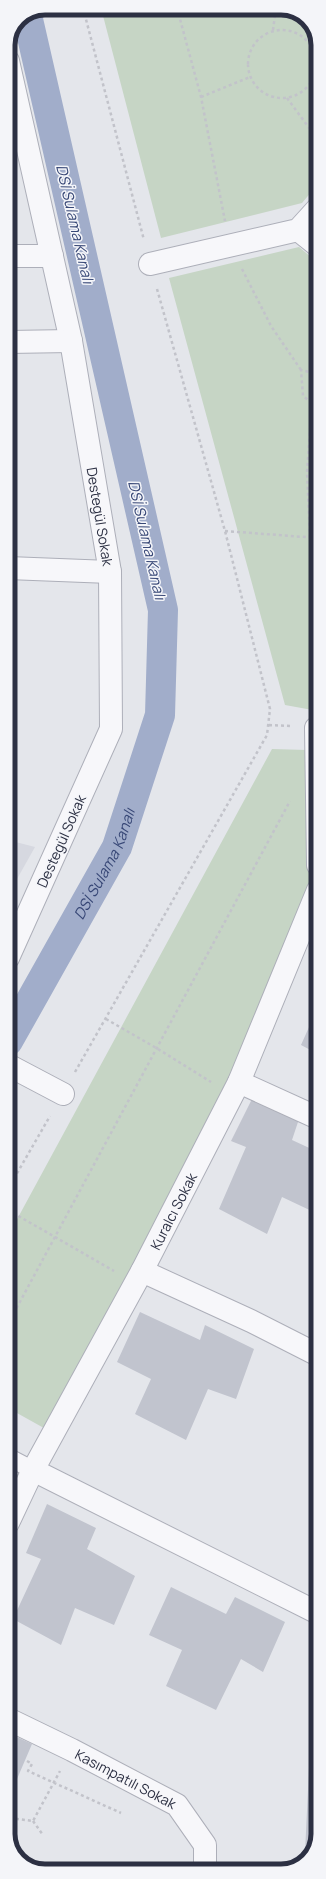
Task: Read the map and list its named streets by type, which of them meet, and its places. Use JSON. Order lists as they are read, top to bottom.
{
  "streets": {
    "street": ["Destegül Sokak", "Kuralcı Sokak", "Kasımpatılı Sokak"]
  },
  "water": ["DSİ Sulama Kanalı"]
}
